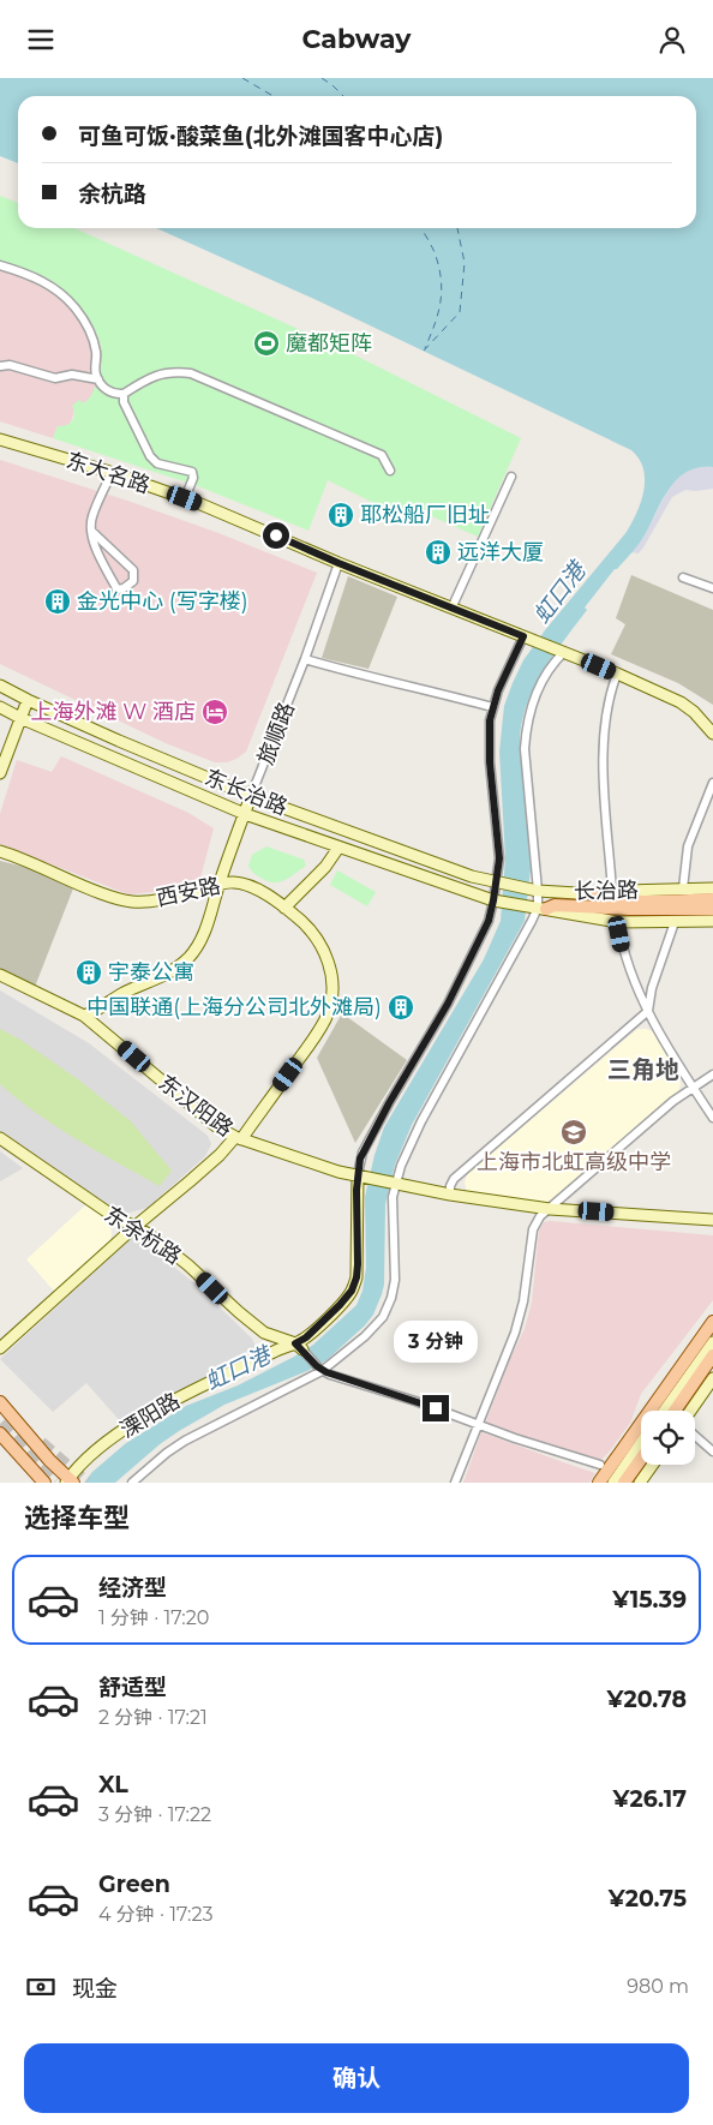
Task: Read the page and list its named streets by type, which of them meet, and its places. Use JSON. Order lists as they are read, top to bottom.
{
  "streets": {
    "street": [
      "东大名路",
      "旅顺路",
      "东长治路",
      "长治路",
      "西安路",
      "东汉阳路",
      "东余杭路",
      "溧阳路"
    ]
  },
  "crossings": [
    ["东大名路", "旅顺路"],
    ["东大名路", "溧阳路"],
    ["旅顺路", "东长治路"],
    ["旅顺路", "西安路"],
    ["旅顺路", "东汉阳路"],
    ["东长治路", "长治路"],
    ["东长治路", "溧阳路"],
    ["长治路", "溧阳路"],
    ["西安路", "东汉阳路"],
    ["西安路", "东余杭路"],
    ["东汉阳路", "溧阳路"],
    ["东余杭路", "溧阳路"]
  ],
  "districts": ["三角地"],
  "water": ["虹口港"],
  "places": {
    "sports": ["魔都矩阵"],
    "building": [
      "耶松船厂旧址",
      "远洋大厦",
      "金光中心 (写字楼)",
      "宇泰公寓",
      "中国联通(上海分公司北外滩局)"
    ],
    "hotel": ["上海外滩 W 酒店"],
    "school or university": ["上海市北虹高级中学"]
  },
  "page": {
    "header": "Cabway",
    "banner": ["可鱼可饭·酸菜鱼(北外滩国客中心店)", "余杭路"],
    "bubble": "3 分钟",
    "heading": "选择车型",
    "list": [
      {
        "name": "经济型",
        "note": "1 分钟 · 17:20",
        "value": "¥15.39"
      },
      {
        "name": "舒适型",
        "note": "2 分钟 · 17:21",
        "value": "¥20.78"
      },
      {
        "name": "XL",
        "note": "3 分钟 · 17:22",
        "value": "¥26.17"
      },
      {
        "name": "Green",
        "note": "4 分钟 · 17:23",
        "value": "¥20.75"
      }
    ],
    "pay": ["现金", "980 m"],
    "buttons": "确认"
  }
}
